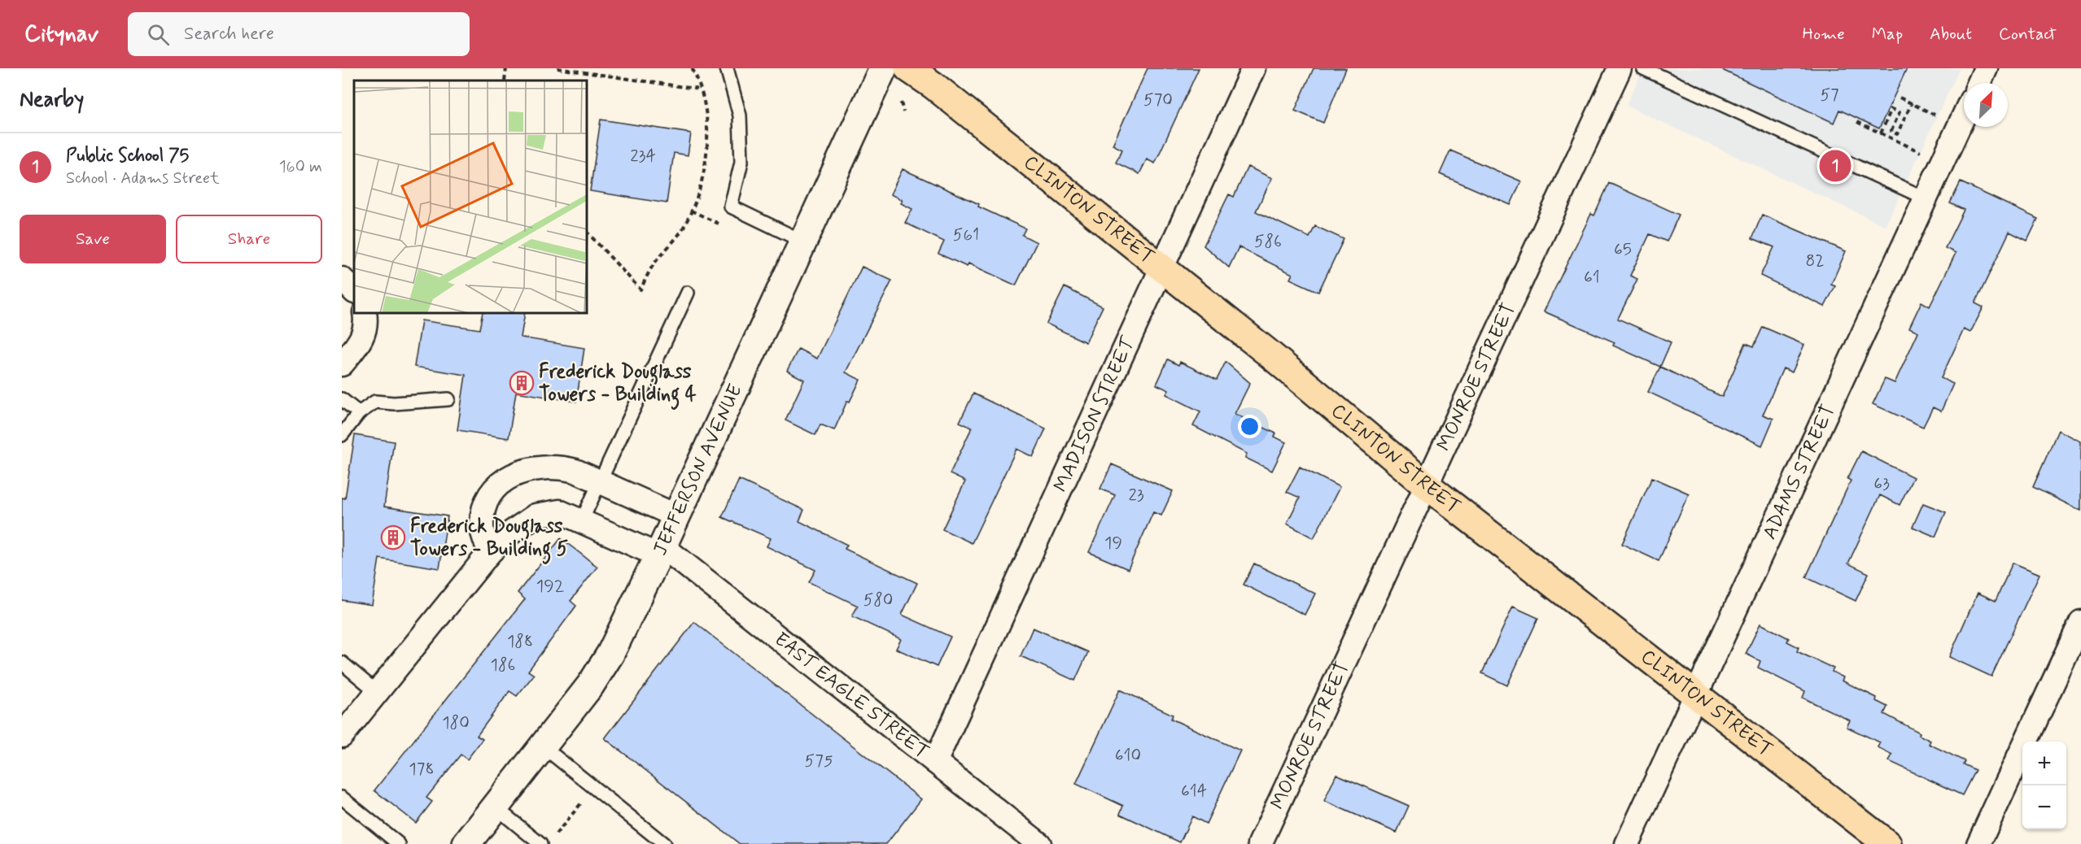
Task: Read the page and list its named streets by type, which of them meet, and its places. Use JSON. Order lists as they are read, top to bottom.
{
  "streets": {
    "main road": ["CLINTON STREET"],
    "street": [
      "MONROE STREET",
      "MADISON STREET",
      "JEFFERSON AVENUE",
      "ADAMS STREET",
      "EAST EAGLE STREET"
    ]
  },
  "crossings": [
    ["CLINTON STREET", "MONROE STREET"],
    ["CLINTON STREET", "MADISON STREET"],
    ["CLINTON STREET", "ADAMS STREET"],
    ["MADISON STREET", "EAST EAGLE STREET"],
    ["JEFFERSON AVENUE", "EAST EAGLE STREET"]
  ],
  "places": {
    "building": ["Frederick Douglass Towers - Building 4", "Frederick Douglass Towers - Building 5"]
  },
  "house_numbers": [
    "57",
    "570",
    "234",
    "561",
    "586",
    "65",
    "82",
    "61",
    "63",
    "23",
    "19",
    "192",
    "580",
    "188",
    "186",
    "180",
    "610",
    "575",
    "178",
    "614"
  ],
  "north": "top right",
  "page": {
    "header": "Citynav",
    "search": "Search here",
    "nav": [
      "Home",
      "Map",
      "About",
      "Contact"
    ],
    "heading": "Nearby",
    "list": [
      {
        "mark": "1",
        "name": "Public School 75",
        "note": "School · Adams Street",
        "value": "160 m"
      }
    ],
    "pins": "1",
    "buttons": ["Save", "Share"],
    "map_buttons": ["+", "−"]
  }
}
